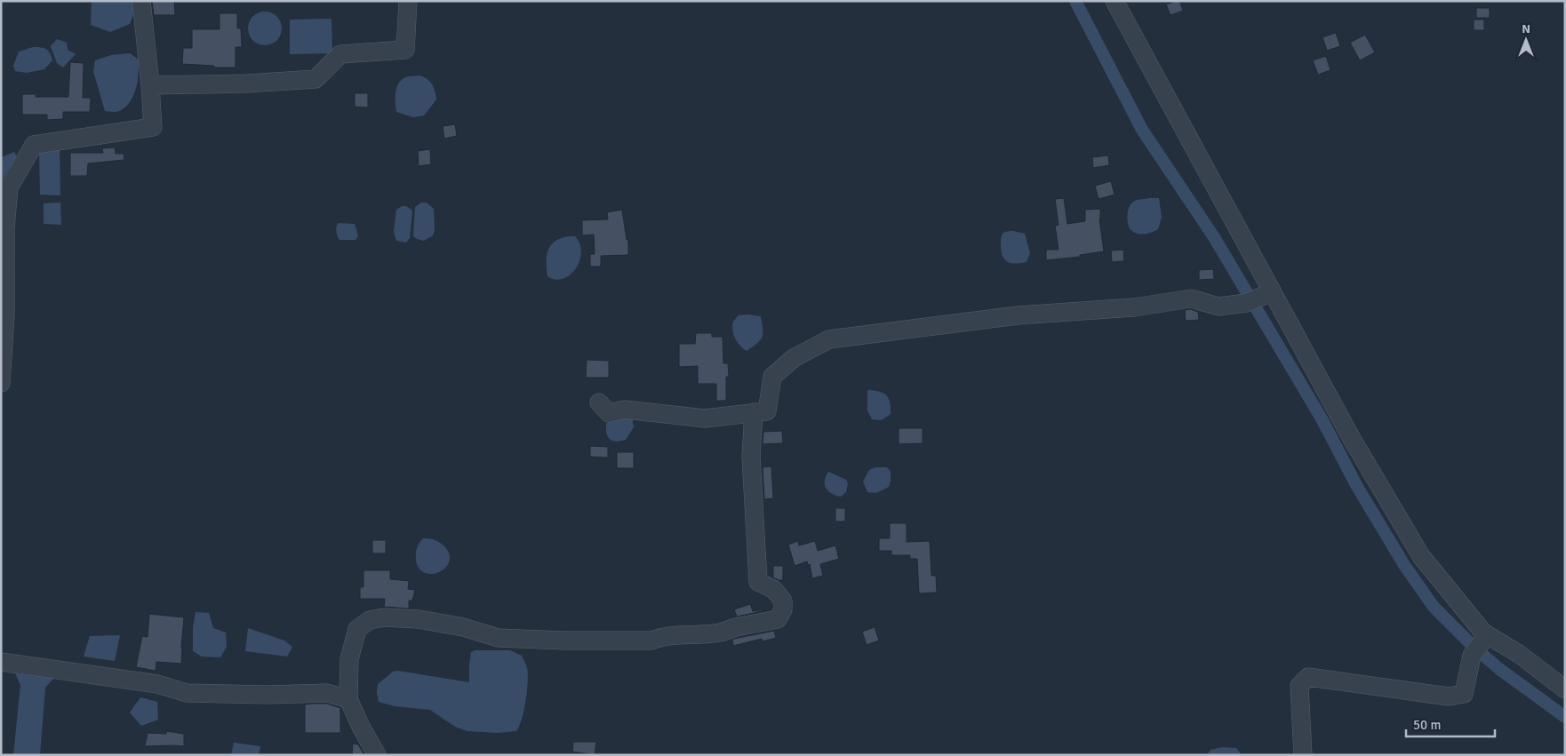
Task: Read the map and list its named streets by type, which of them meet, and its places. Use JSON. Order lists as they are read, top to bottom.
{
  "scale_bar": "50 m",
  "north": "top"
}
